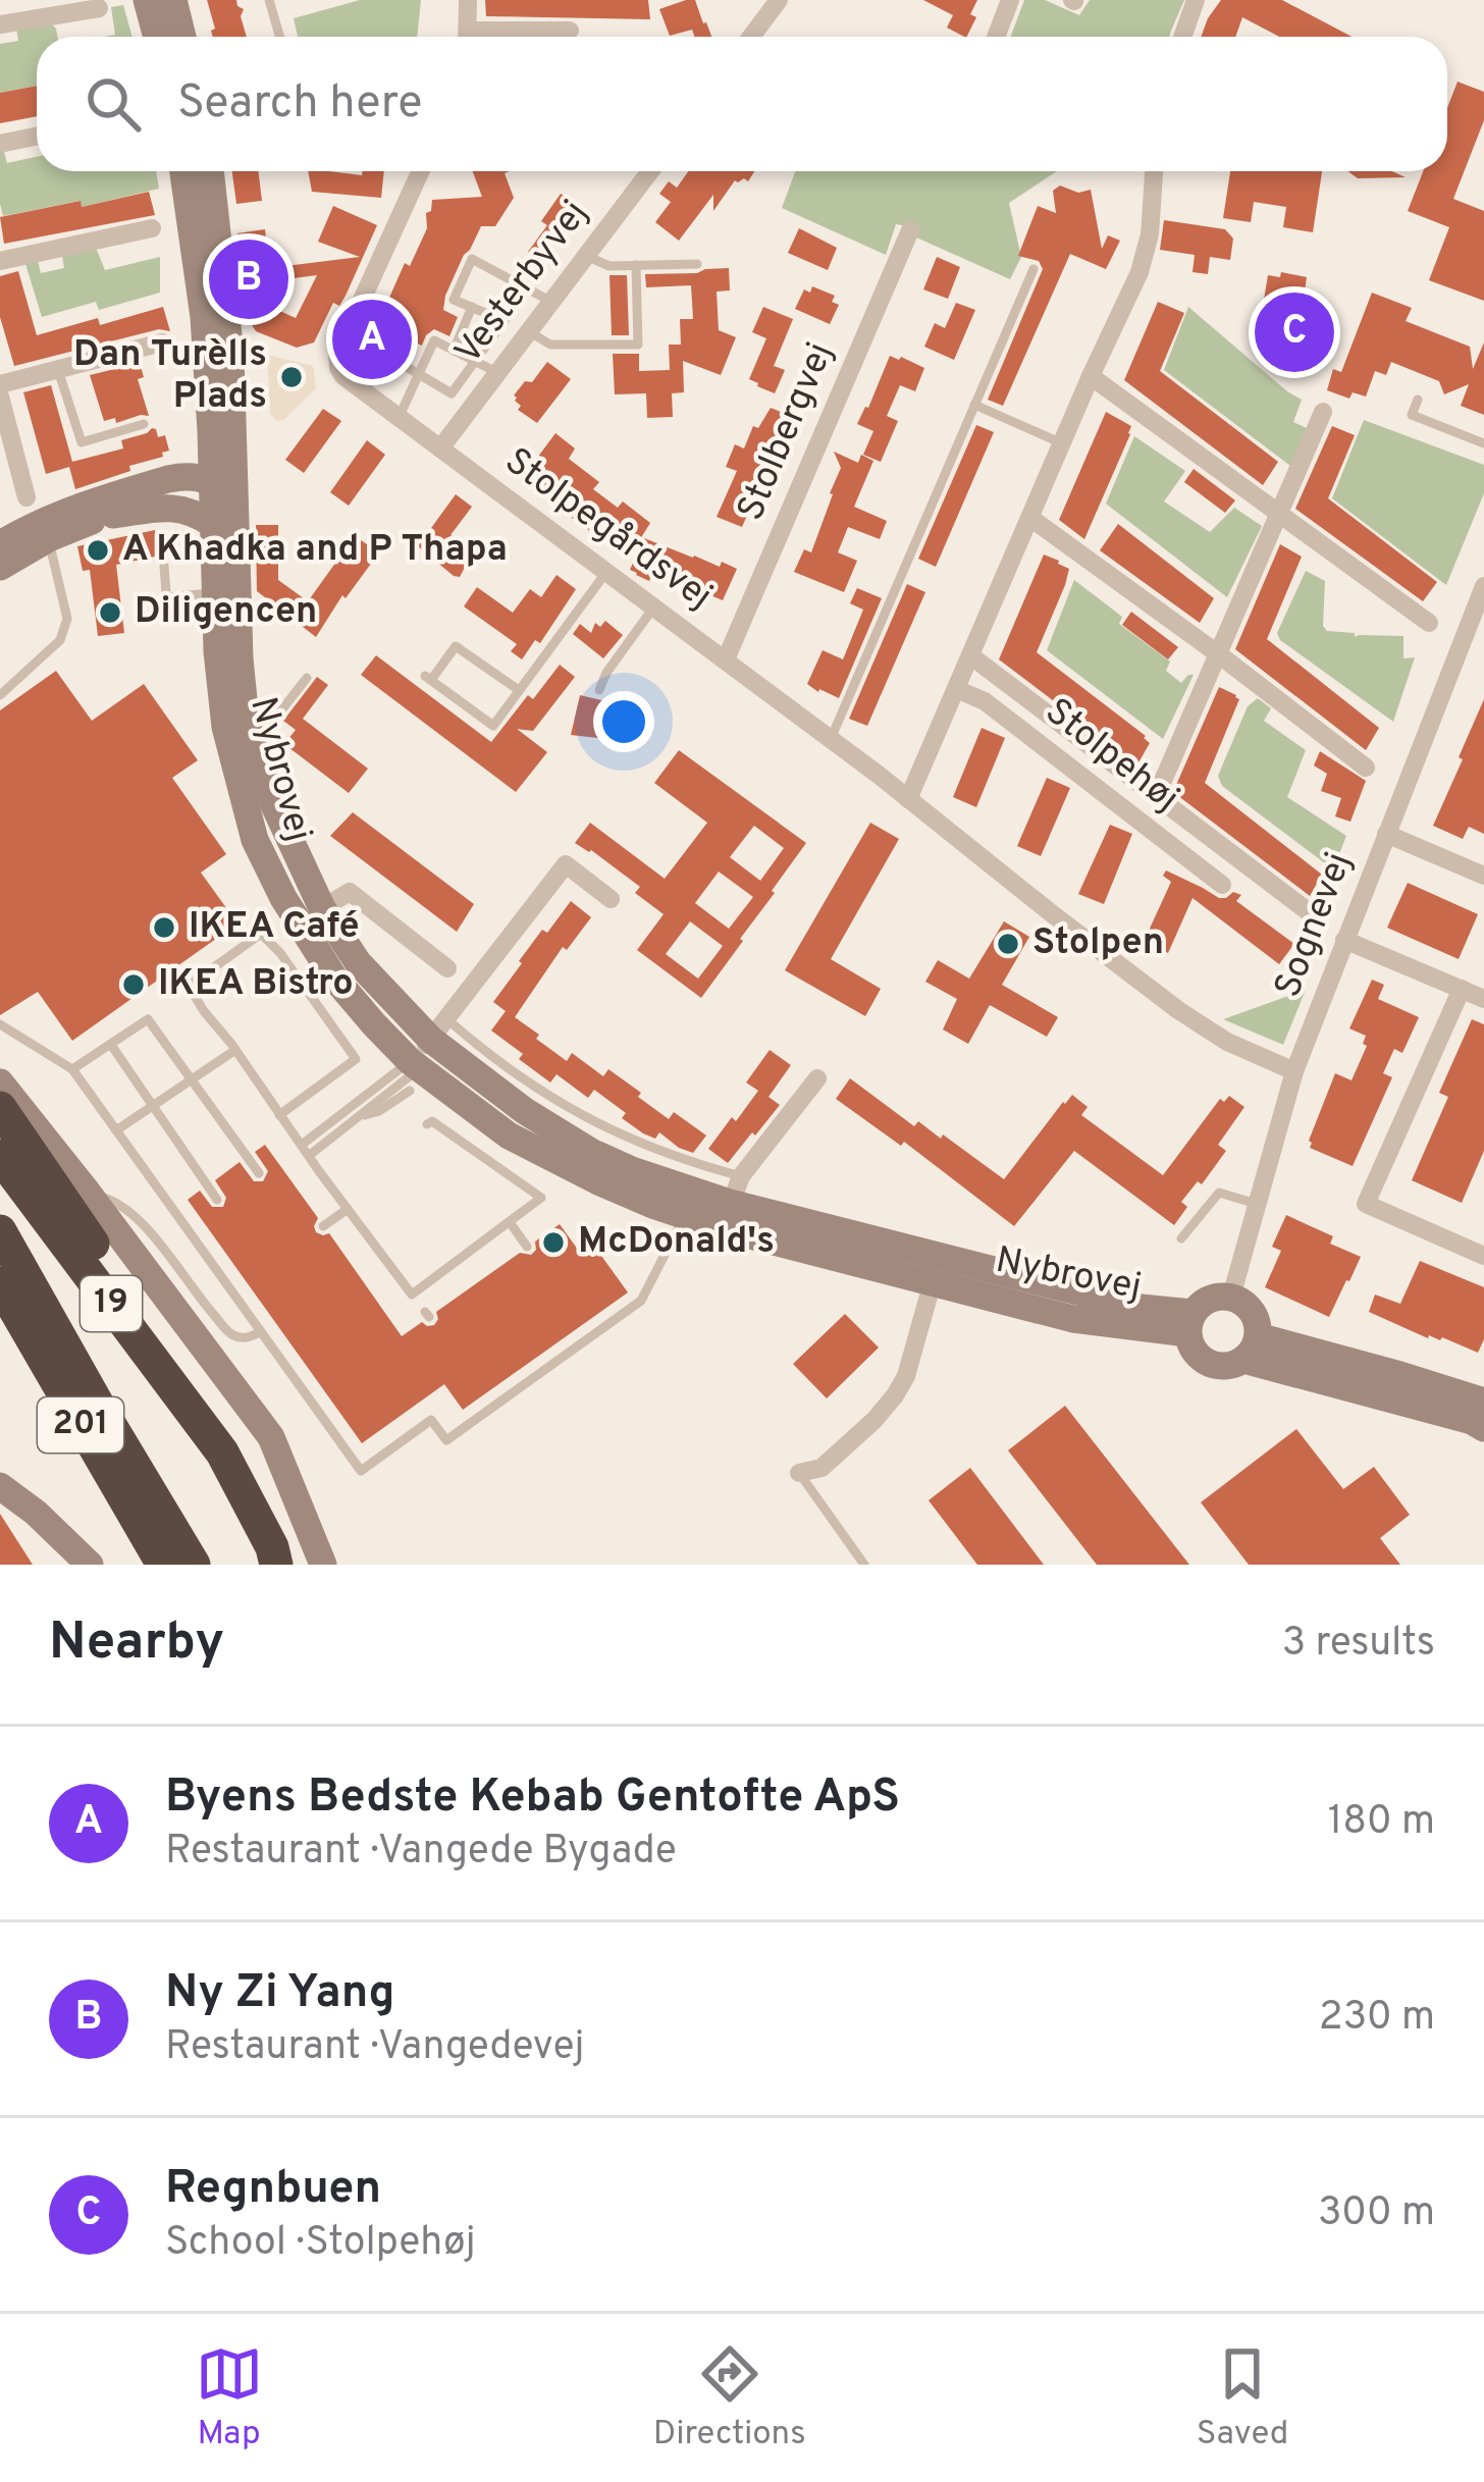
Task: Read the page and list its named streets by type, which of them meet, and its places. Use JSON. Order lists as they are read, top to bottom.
{
  "streets": {
    "highway": ["19", "201"],
    "street": [
      "Vesterbyvej",
      "Stolbergvej",
      "Stolpegårdsvej",
      "Stolpehøj",
      "Nybrovej",
      "Sognevej"
    ]
  },
  "crossings": [
    ["Vesterbyvej", "Stolpegårdsvej"],
    ["Stolbergvej", "Stolpegårdsvej"],
    ["Stolpegårdsvej", "Sognevej"],
    ["Nybrovej", "Sognevej"]
  ],
  "places": [
    "Dan Turèlls Plads",
    "A Khadka and P Thapa",
    "Diligencen",
    "IKEA Café",
    "Stolpen",
    "IKEA Bistro",
    "McDonald's"
  ],
  "page": {
    "search": "Search here",
    "pins": ["B", "C", "A"],
    "heading": ["Nearby", "3 results"],
    "list": [
      {
        "mark": "A",
        "name": "Byens Bedste Kebab Gentofte ApS",
        "note": "Restaurant · Vangede Bygade",
        "value": "180 m"
      },
      {
        "mark": "B",
        "name": "Ny Zi Yang",
        "note": "Restaurant · Vangedevej",
        "value": "230 m"
      },
      {
        "mark": "C",
        "name": "Regnbuen",
        "note": "School · Stolpehøj",
        "value": "300 m"
      }
    ],
    "nav": ["Map", "Directions", "Saved"]
  }
}
